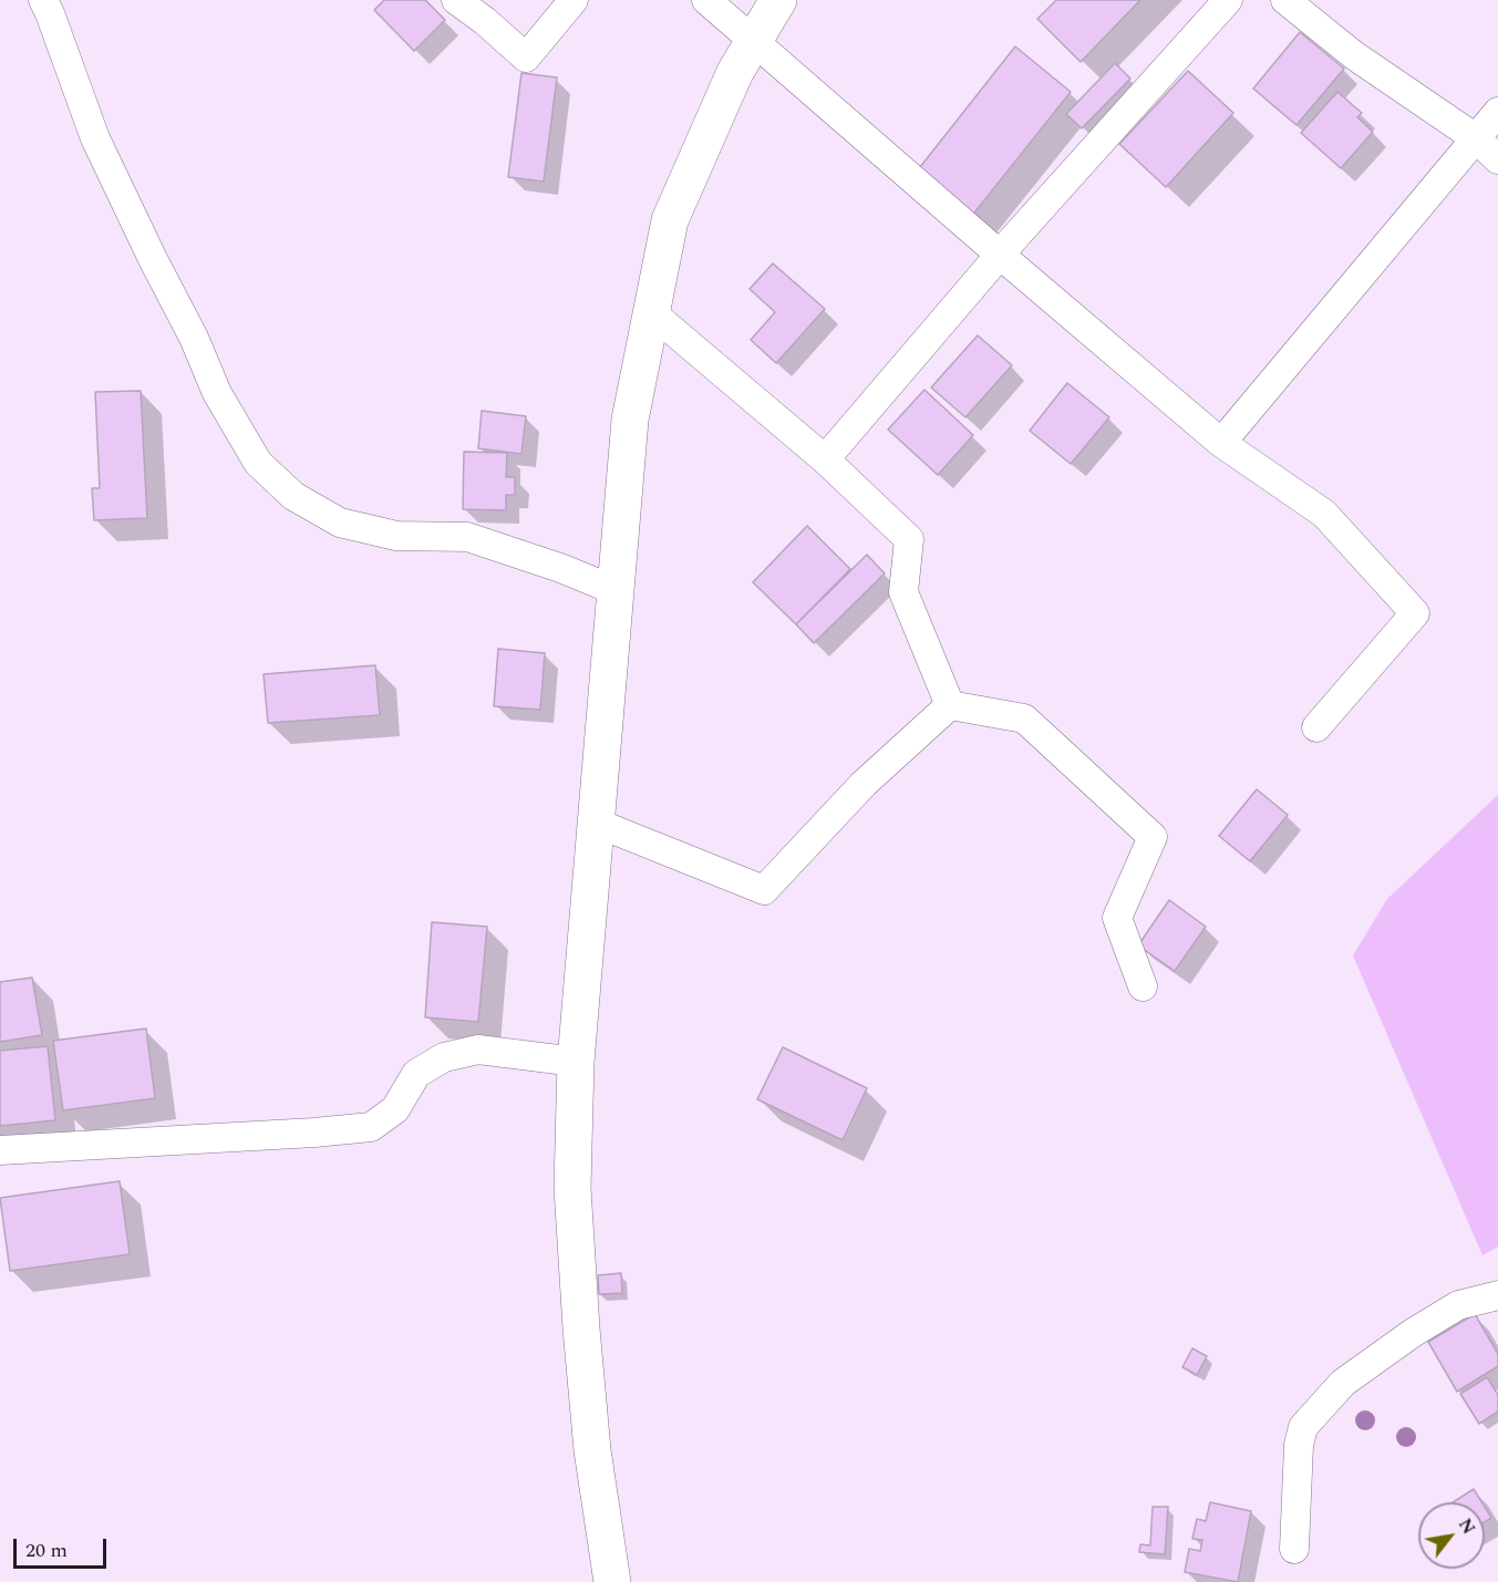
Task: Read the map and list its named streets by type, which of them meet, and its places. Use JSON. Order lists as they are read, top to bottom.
{
  "scale_bar": "20 m",
  "north": "top right"
}
